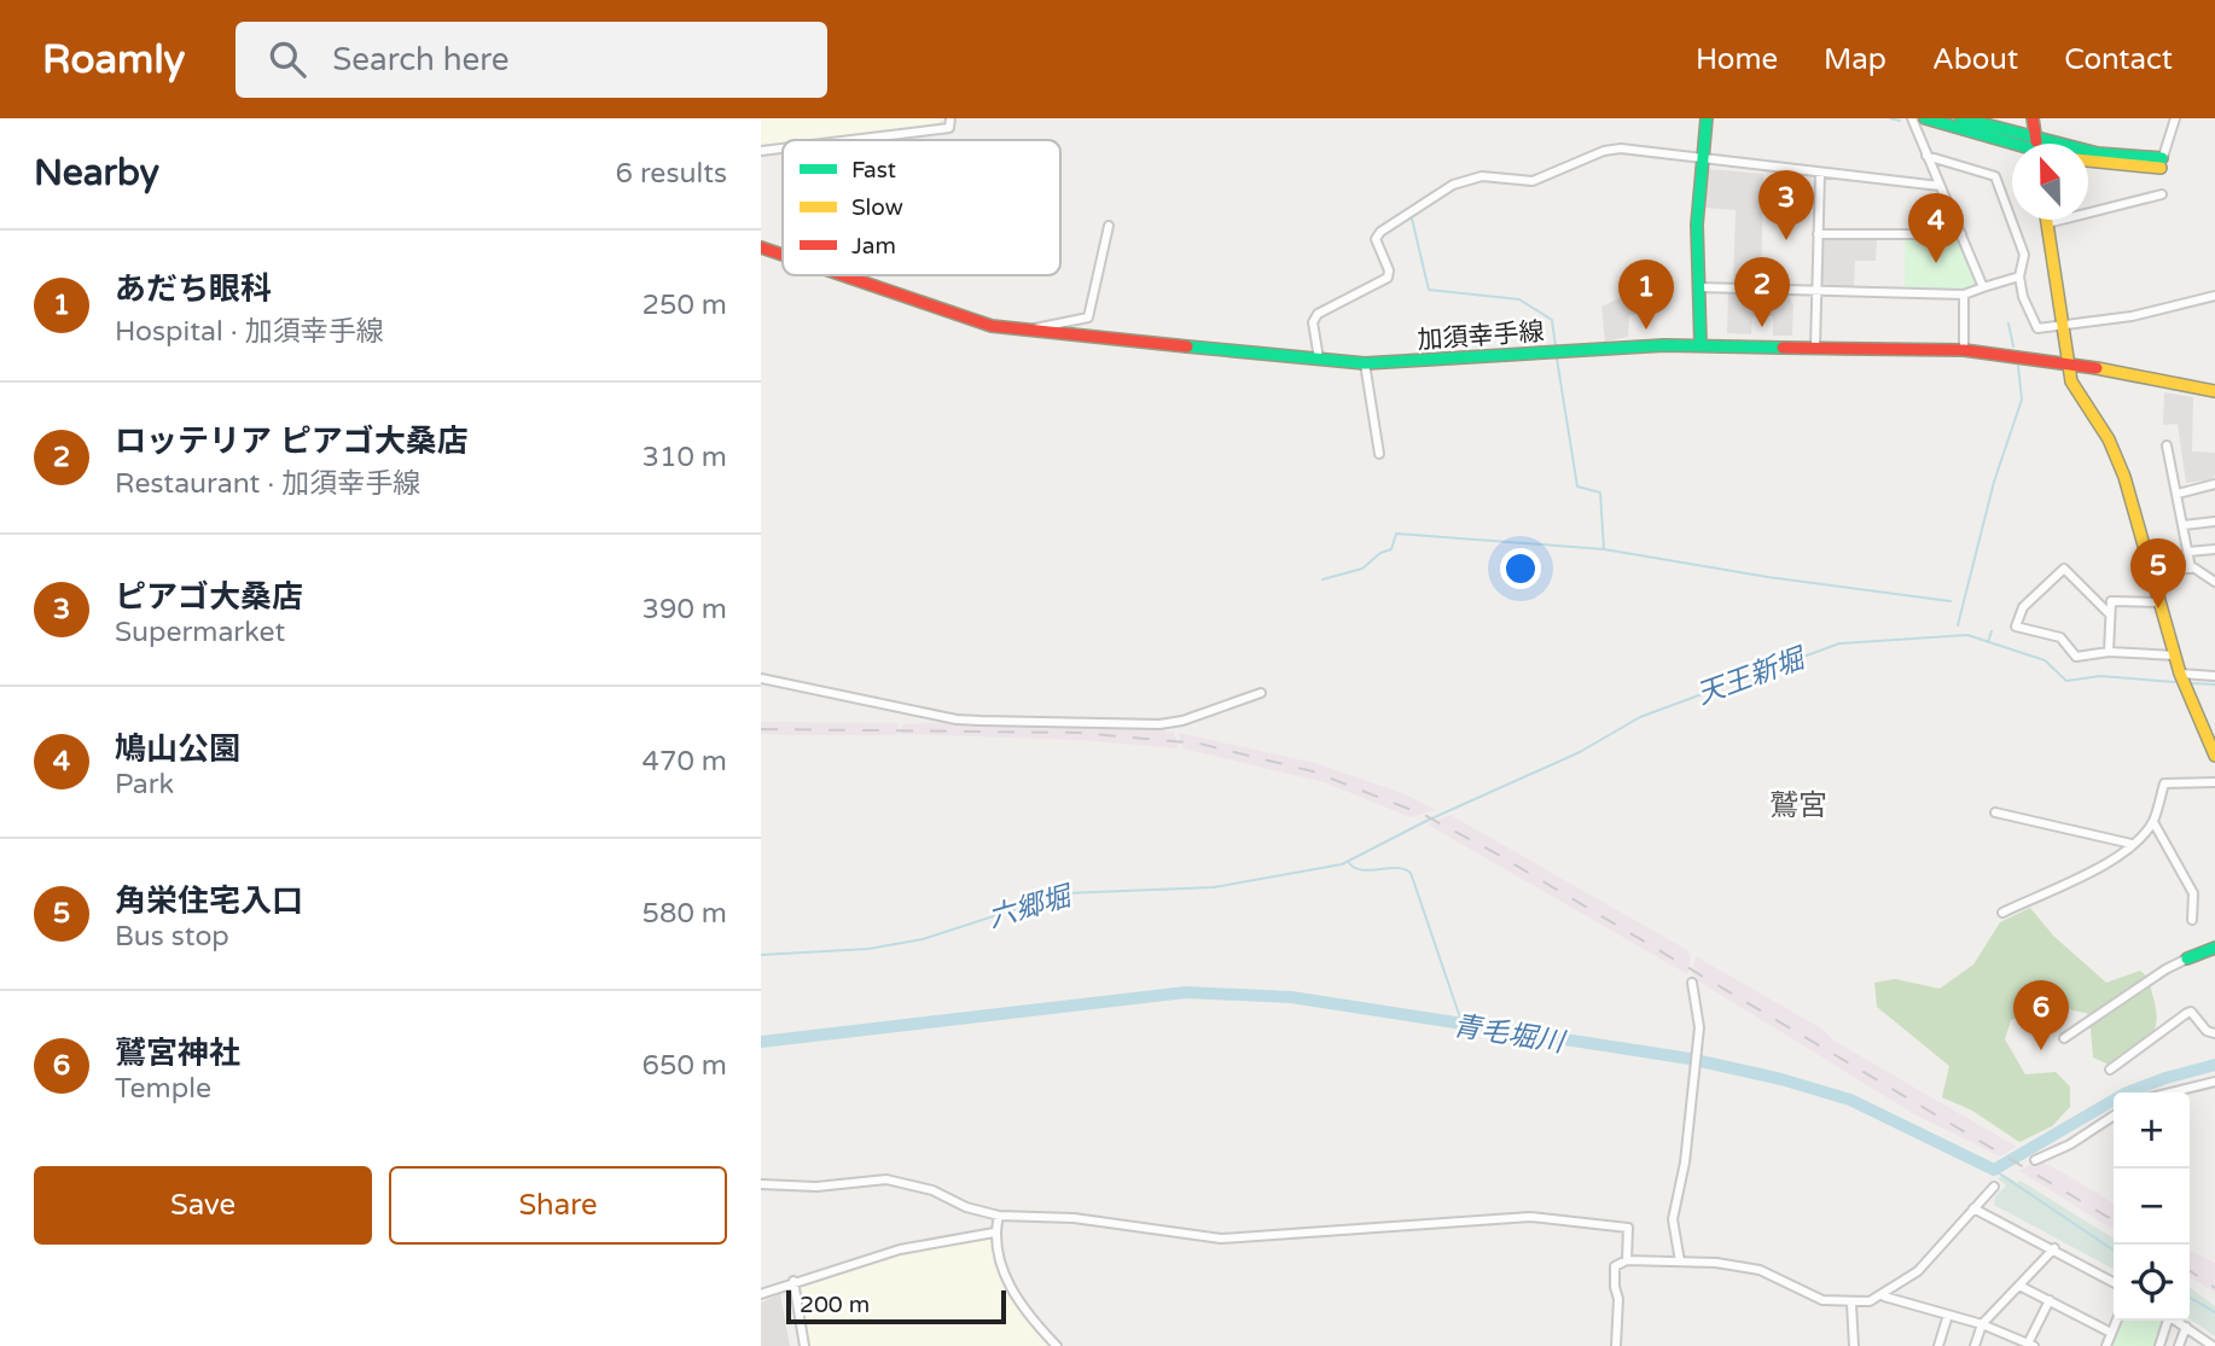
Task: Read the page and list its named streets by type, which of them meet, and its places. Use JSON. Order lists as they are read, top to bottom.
{
  "streets": {
    "main road": ["加須幸手線"]
  },
  "districts": ["鷲宮"],
  "water": ["天王新堀", "六郷堀", "青毛堀川"],
  "legend": ["Fast", "Slow", "Jam"],
  "scale_bar": "200 m",
  "north": "top",
  "page": {
    "header": "Roamly",
    "search": "Search here",
    "nav": [
      "Home",
      "Map",
      "About",
      "Contact"
    ],
    "heading": ["Nearby", "6 results"],
    "pins": [
      "3",
      "4",
      "2",
      "1",
      "5",
      "6"
    ],
    "list": [
      {
        "mark": "1",
        "name": "あだち眼科",
        "note": "Hospital · 加須幸手線",
        "value": "250 m"
      },
      {
        "mark": "2",
        "name": "ロッテリア ピアゴ大桑店",
        "note": "Restaurant · 加須幸手線",
        "value": "310 m"
      },
      {
        "mark": "3",
        "name": "ピアゴ大桑店",
        "note": "Supermarket",
        "value": "390 m"
      },
      {
        "mark": "4",
        "name": "鳩山公園",
        "note": "Park",
        "value": "470 m"
      },
      {
        "mark": "5",
        "name": "角栄住宅入口",
        "note": "Bus stop",
        "value": "580 m"
      },
      {
        "mark": "6",
        "name": "鷲宮神社",
        "note": "Temple",
        "value": "650 m"
      }
    ],
    "map_buttons": ["+", "−"],
    "buttons": ["Save", "Share"],
    "scale": "200 m"
  }
}
